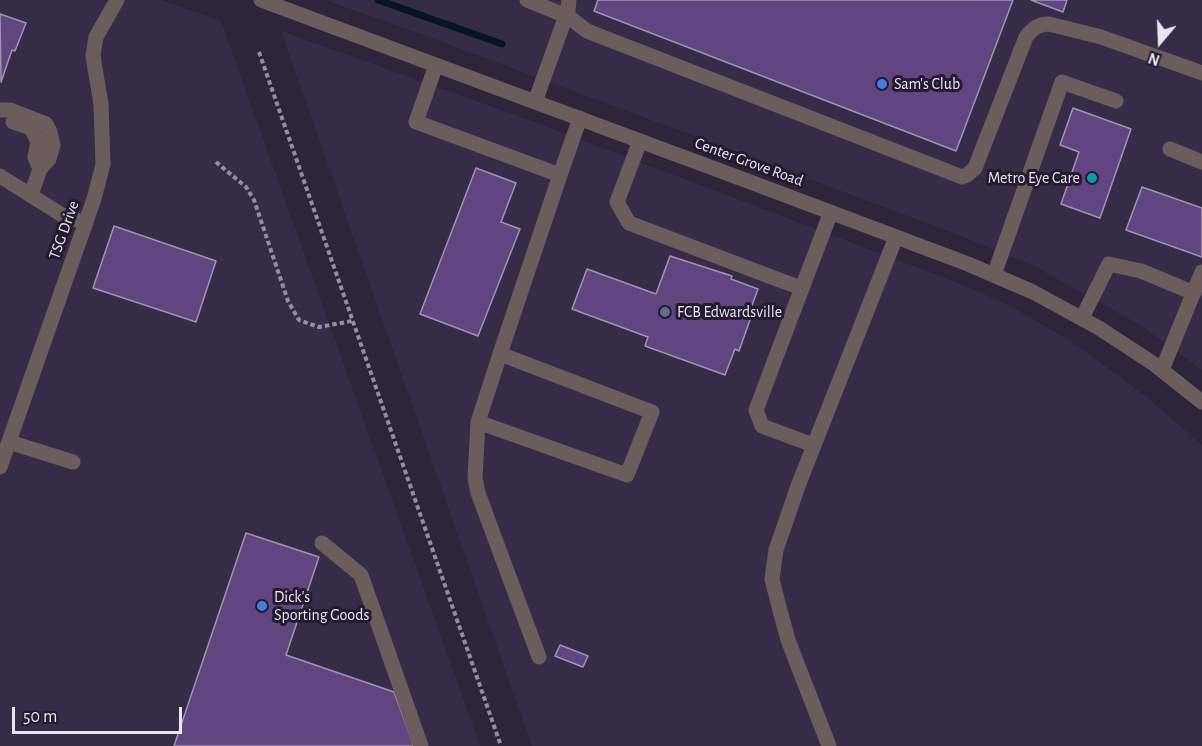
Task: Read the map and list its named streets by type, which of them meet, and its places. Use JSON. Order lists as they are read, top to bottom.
{
  "streets": {
    "street": ["Center Grove Road", "TSG Drive"]
  },
  "places": [
    "Sam's Club",
    "Metro Eye Care",
    "FCB Edwardsville",
    "Dick's Sporting Goods"
  ],
  "scale_bar": "50 m",
  "north": "bottom"
}
